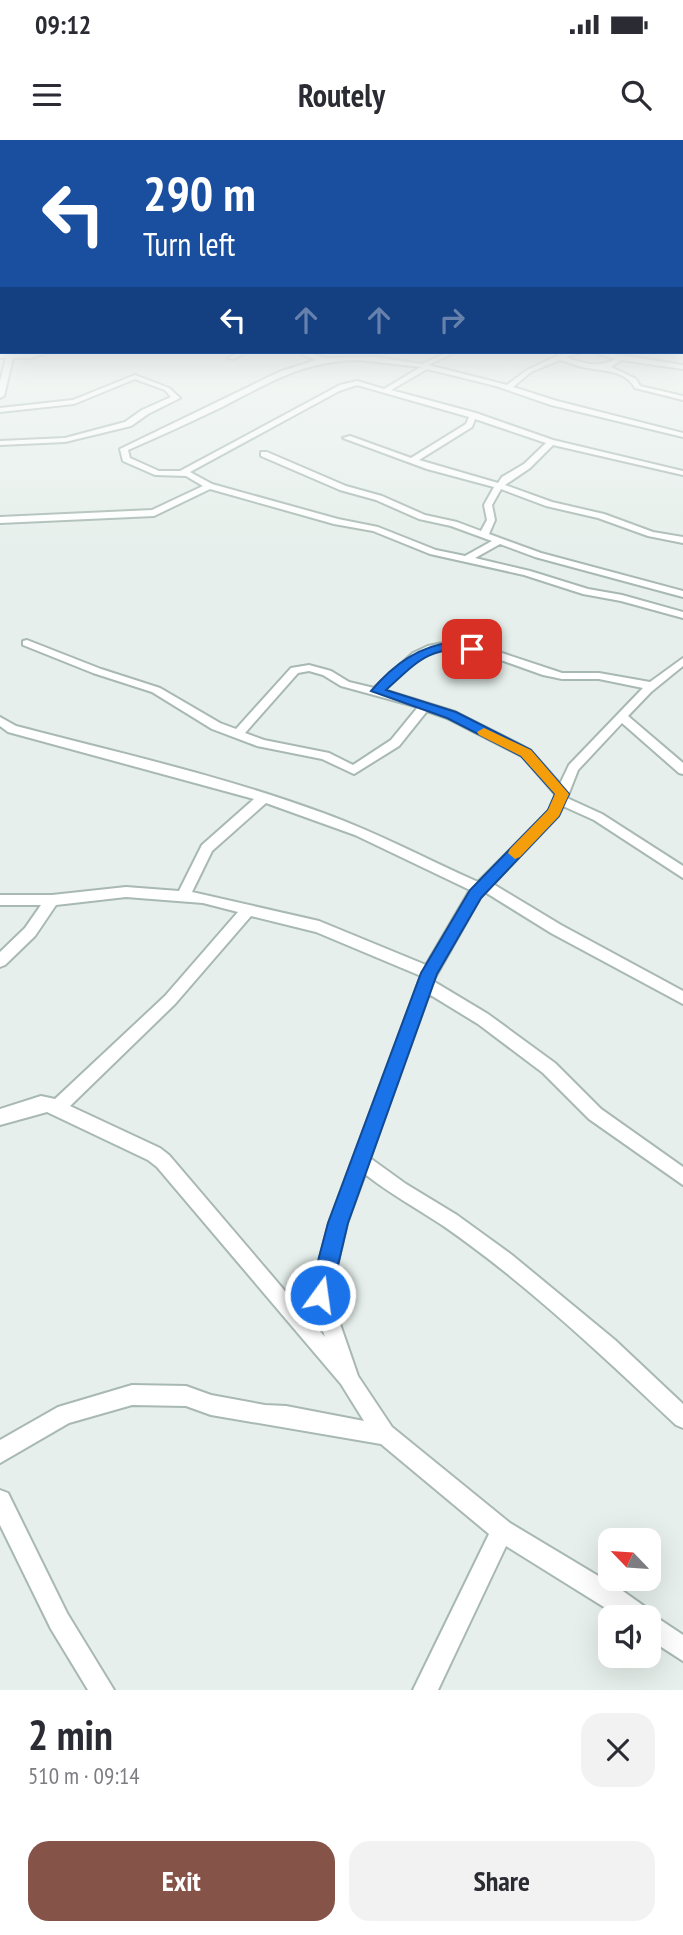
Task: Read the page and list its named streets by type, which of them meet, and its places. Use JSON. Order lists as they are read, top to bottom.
{
  "north": "top left",
  "page": {
    "status": "09:12",
    "header": "Routely",
    "turn": ["290 m", "Turn left"],
    "heading": ["2 min", "510 m · 09:14"],
    "buttons": ["Exit", "Share"]
  }
}
